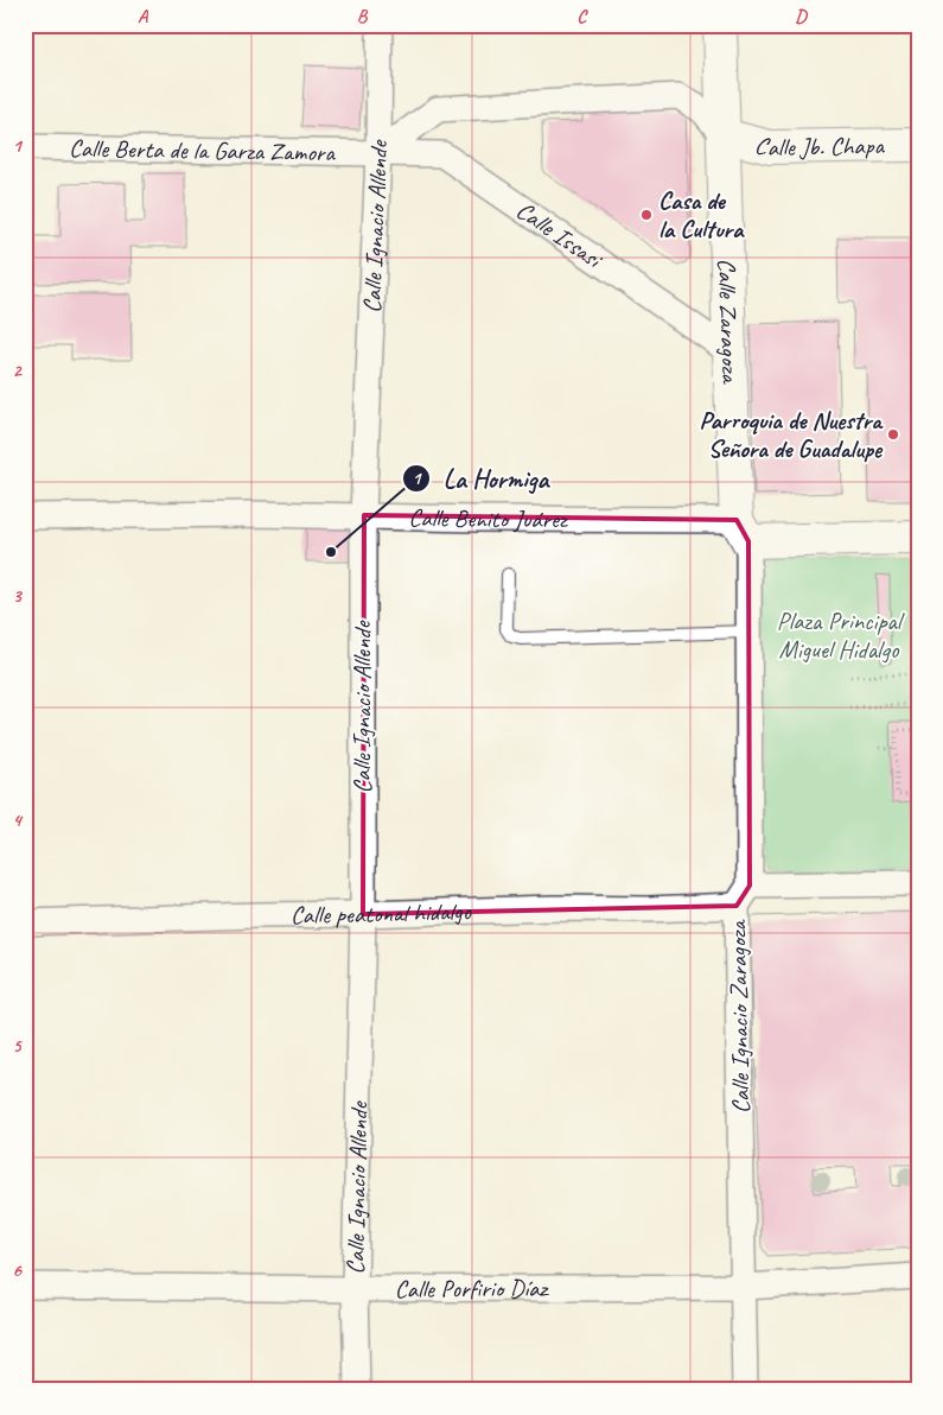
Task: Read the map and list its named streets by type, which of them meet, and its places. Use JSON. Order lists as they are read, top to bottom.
{
  "streets": {
    "main road": ["Calle Jb. Chapa", "Calle Zaragoza"],
    "street": [
      "Calle Berta de la Garza Zamora",
      "Calle Ignacio Allende",
      "Calle Issasi",
      "Calle Benito Juárez",
      "Calle peatonal hidalgo",
      "Calle Ignacio Zaragoza",
      "Calle Porfirio Díaz"
    ]
  },
  "crossings": [
    ["Calle Jb. Chapa", "Calle Zaragoza"],
    ["Calle Berta de la Garza Zamora", "Calle Ignacio Allende"],
    ["Calle Berta de la Garza Zamora", "Calle Issasi"],
    ["Calle Ignacio Allende", "Calle Issasi"],
    ["Calle Ignacio Allende", "Calle Benito Juárez"],
    ["Calle Ignacio Allende", "Calle peatonal hidalgo"],
    ["Calle Ignacio Allende", "Calle Porfirio Díaz"],
    ["Calle Issasi", "Calle Zaragoza"],
    ["Calle Zaragoza", "Calle Benito Juárez"],
    ["Calle Zaragoza", "Calle Ignacio Zaragoza"],
    ["Calle Benito Juárez", "Calle Ignacio Zaragoza"],
    ["Calle peatonal hidalgo", "Calle Ignacio Zaragoza"],
    ["Calle Ignacio Zaragoza", "Calle Porfirio Díaz"]
  ],
  "parks": ["Plaza Principal Miguel Hidalgo"],
  "places": ["Casa de la Cultura", "Parroquia de Nuestra Señora de Guadalupe", "La Hormiga"],
  "grid": {
    "columns": [
      "A",
      "B",
      "C",
      "D"
    ],
    "rows": [
      "1",
      "2",
      "3",
      "4",
      "5",
      "6"
    ]
  }
}
